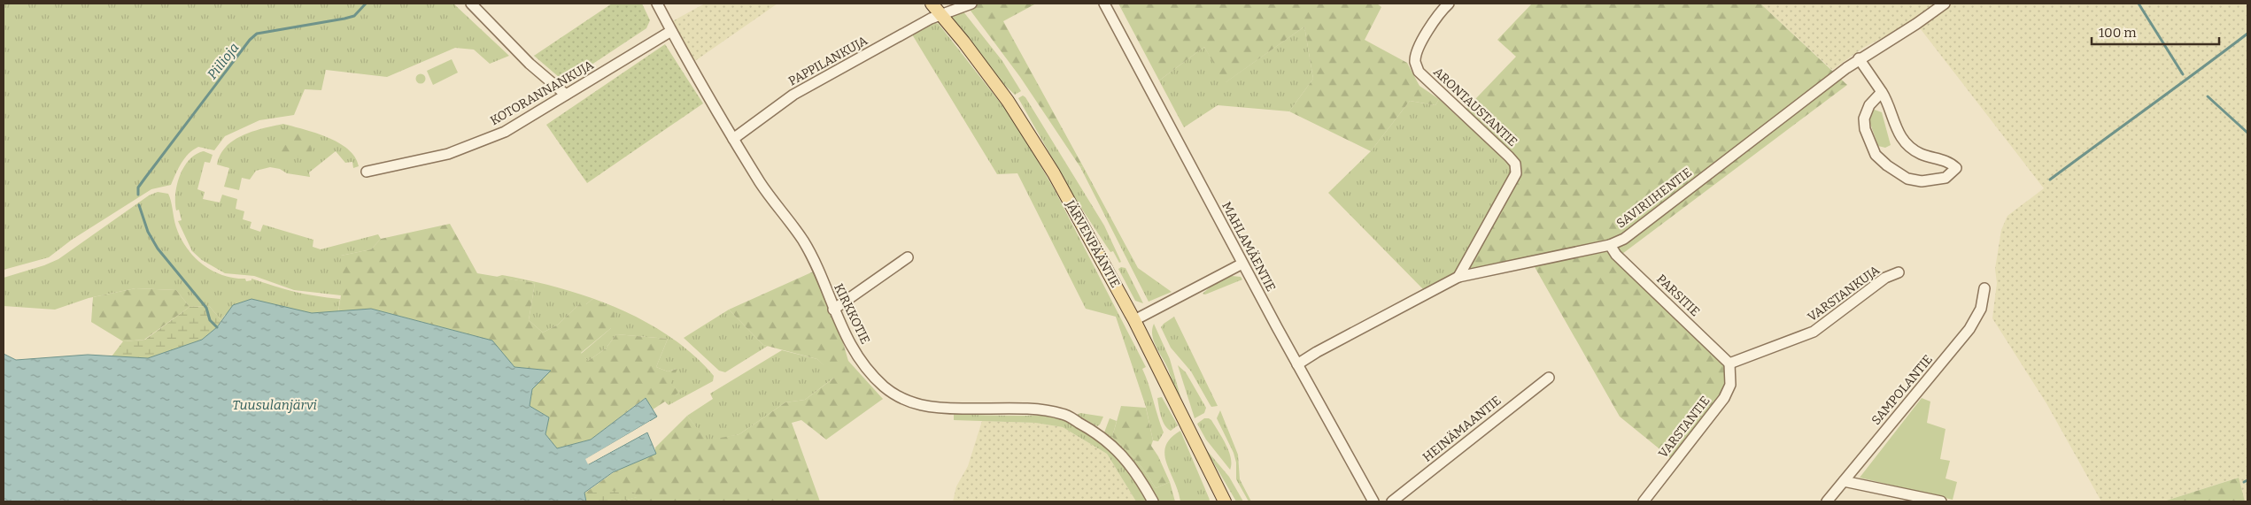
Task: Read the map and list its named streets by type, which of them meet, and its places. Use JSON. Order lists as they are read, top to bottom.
{
  "streets": {
    "main road": ["JÄRVENPÄÄNTIE"],
    "street": [
      "PAPPILANKUJA",
      "KOTORANNANKUJA",
      "ARONTAUSTANTIE",
      "SAVIRIIHENTIE",
      "MAHLAMÄENTIE",
      "VARSTANKUJA",
      "PARSITIE",
      "KIRKKOTIE",
      "SAMPOLANTIE",
      "VARSTANTIE",
      "HEINÄMAANTIE"
    ]
  },
  "crossings": [
    ["PAPPILANKUJA", "JÄRVENPÄÄNTIE"],
    ["PAPPILANKUJA", "KIRKKOTIE"],
    ["KOTORANNANKUJA", "KIRKKOTIE"],
    ["ARONTAUSTANTIE", "SAVIRIIHENTIE"],
    ["SAVIRIIHENTIE", "MAHLAMÄENTIE"],
    ["SAVIRIIHENTIE", "PARSITIE"],
    ["VARSTANKUJA", "PARSITIE"],
    ["VARSTANKUJA", "VARSTANTIE"],
    ["PARSITIE", "VARSTANTIE"]
  ],
  "water": ["Piilioja", "Tuusulanjärvi"],
  "scale_bar": "100 m"
}
